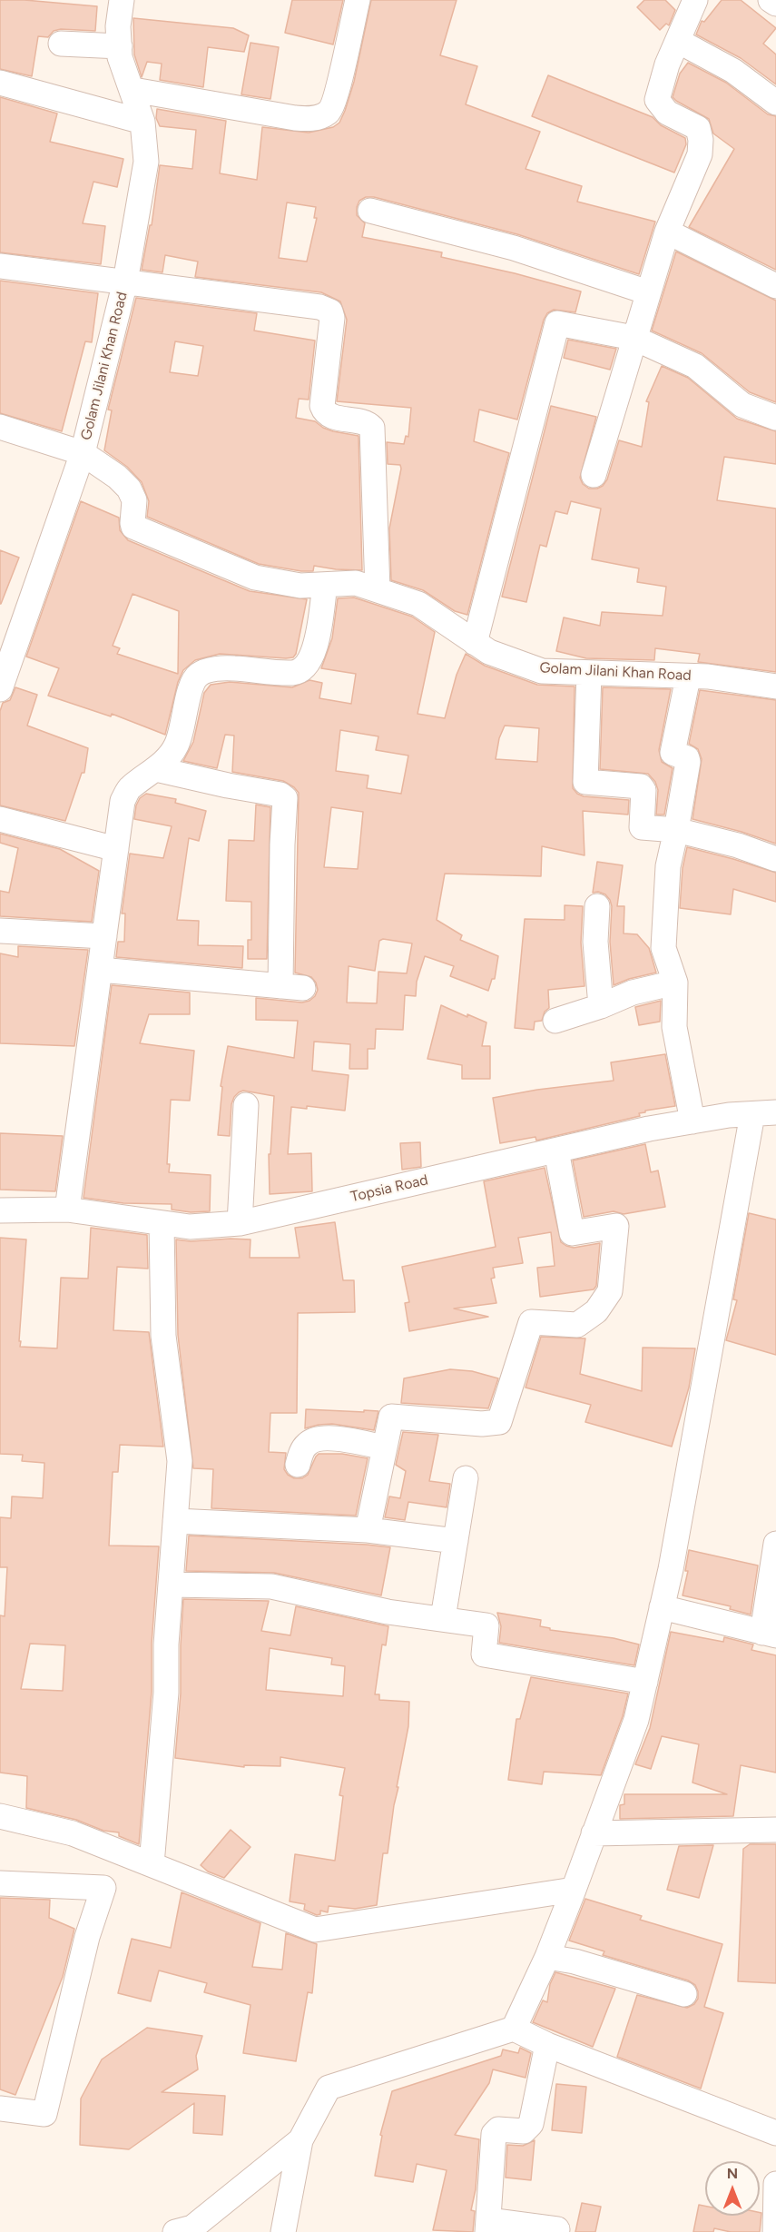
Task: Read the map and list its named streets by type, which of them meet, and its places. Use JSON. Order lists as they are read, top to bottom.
{
  "streets": {
    "street": ["Golam Jilani Khan Road", "Topsia Road"]
  },
  "north": "top"
}
